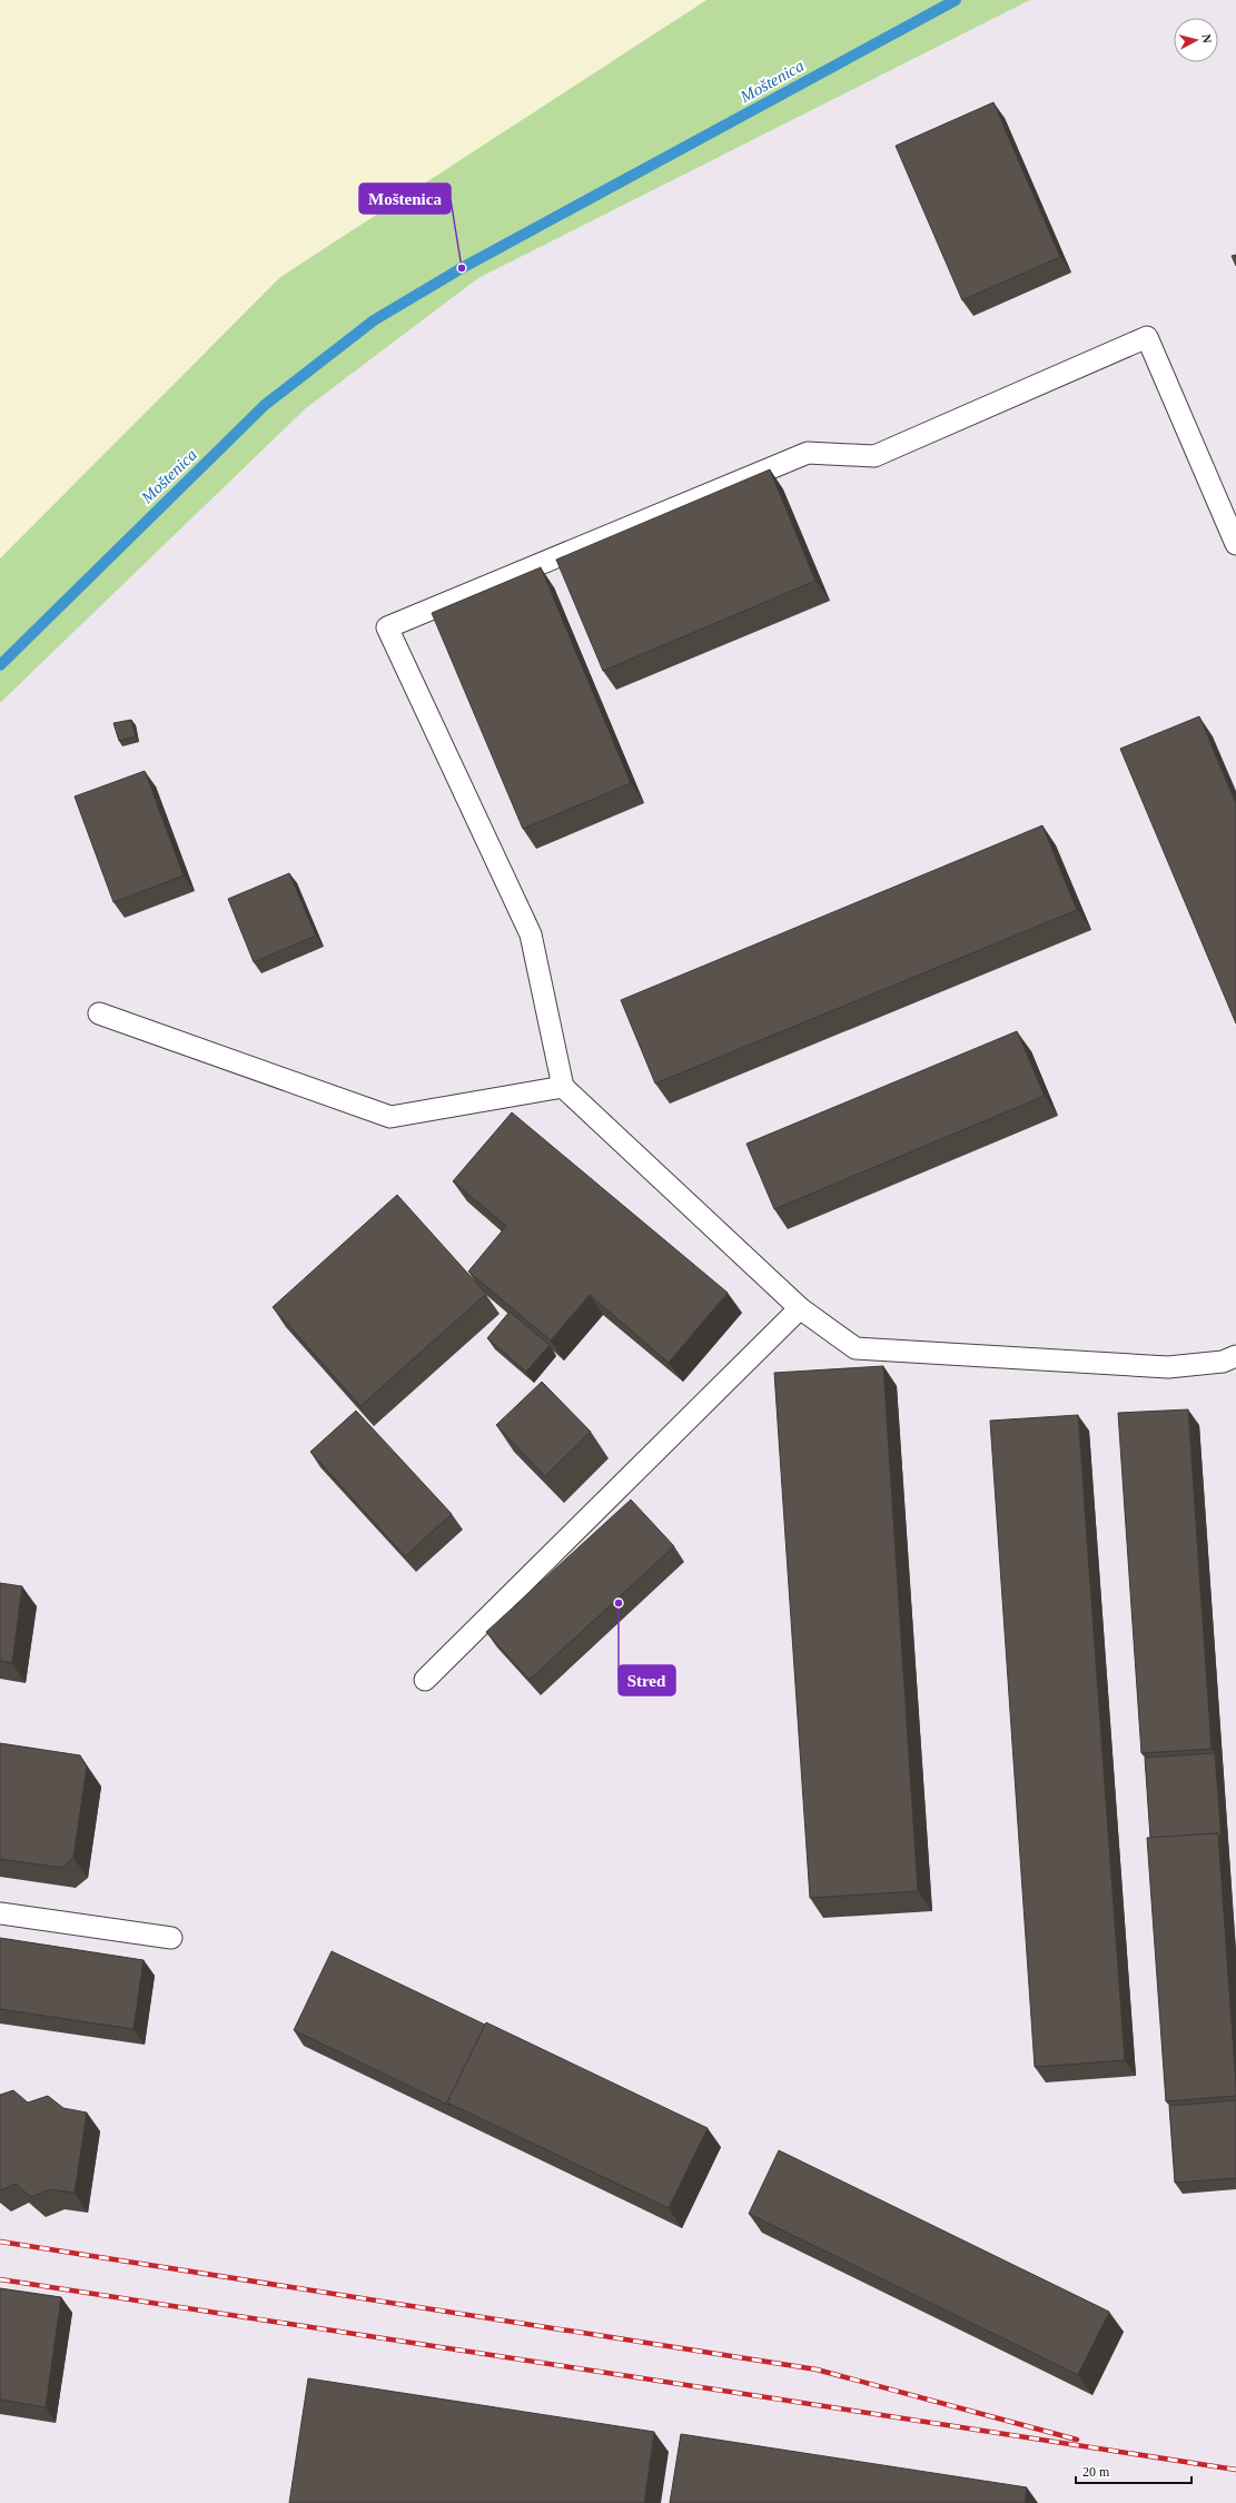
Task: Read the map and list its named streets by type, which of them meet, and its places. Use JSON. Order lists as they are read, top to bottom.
{
  "water": ["Moštenica"],
  "places": ["Moštenica", "Stred"],
  "scale_bar": "20 m",
  "north": "right"
}
